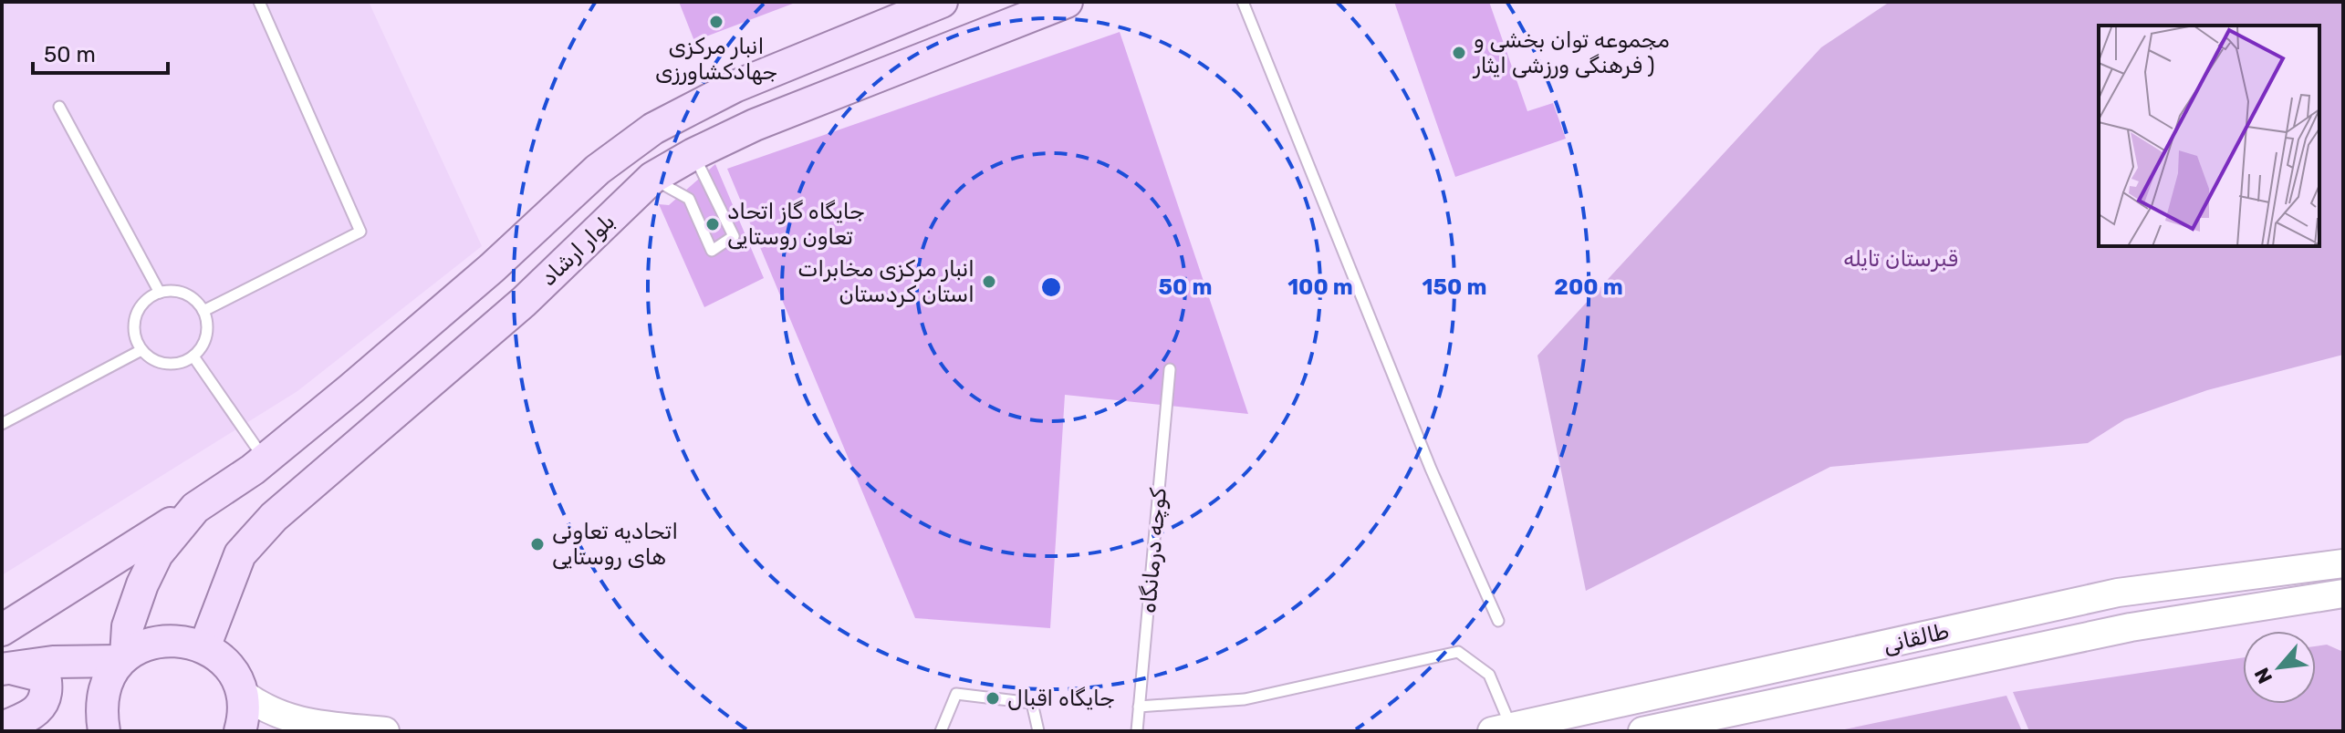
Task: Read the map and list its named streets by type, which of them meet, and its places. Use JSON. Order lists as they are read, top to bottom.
{
  "streets": {
    "main road": ["بلوار ارشاد", "طالقانی"],
    "lane": ["کوچه درمانگاه"]
  },
  "parks": ["قبرستان تایله"],
  "places": [
    "انبار مرکزی جهادکشاورزی",
    "مجموعه توان بخشی و فرهنگی ورزشی ایثار )",
    "جایگاه گاز اتحاد تعاون روستایی",
    "انبار مرکزی مخابرات استان کردستان",
    "اتحادیه تعاونی های روستایی",
    "جایگاه اقبال"
  ],
  "scale_bar": "50 m",
  "north": "bottom left",
  "rings": [
    "50 m",
    "100 m",
    "150 m",
    "200 m"
  ]
}
